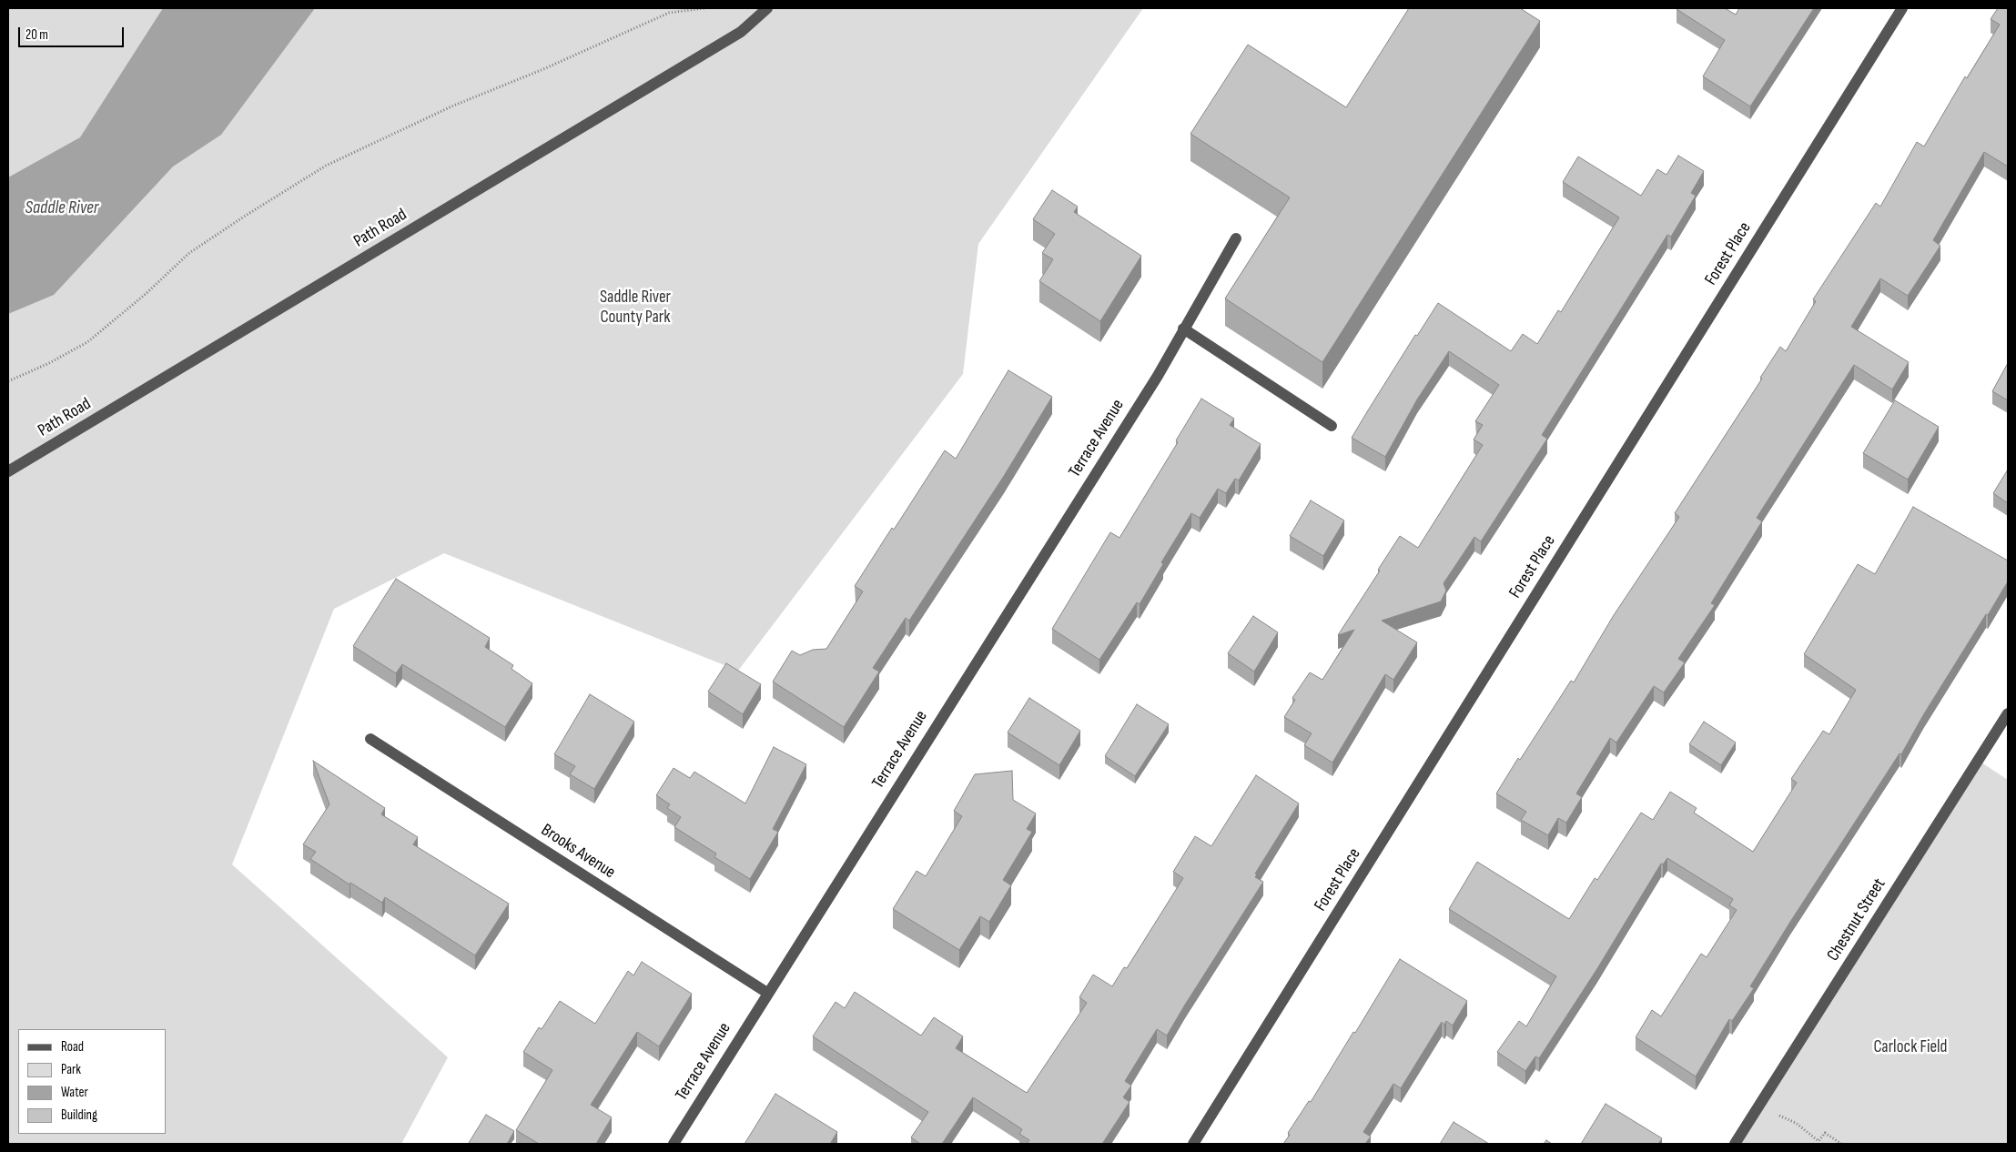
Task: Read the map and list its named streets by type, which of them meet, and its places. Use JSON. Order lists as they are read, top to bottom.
{
  "streets": {
    "street": [
      "Path Road",
      "Forest Place",
      "Terrace Avenue",
      "Brooks Avenue",
      "Chestnut Street"
    ]
  },
  "crossings": [
    ["Terrace Avenue", "Brooks Avenue"]
  ],
  "water": ["Saddle River"],
  "parks": ["Saddle River County Park", "Carlock Field"],
  "legend": [
    "Road",
    "Park",
    "Water",
    "Building"
  ],
  "scale_bar": "20 m"
}
